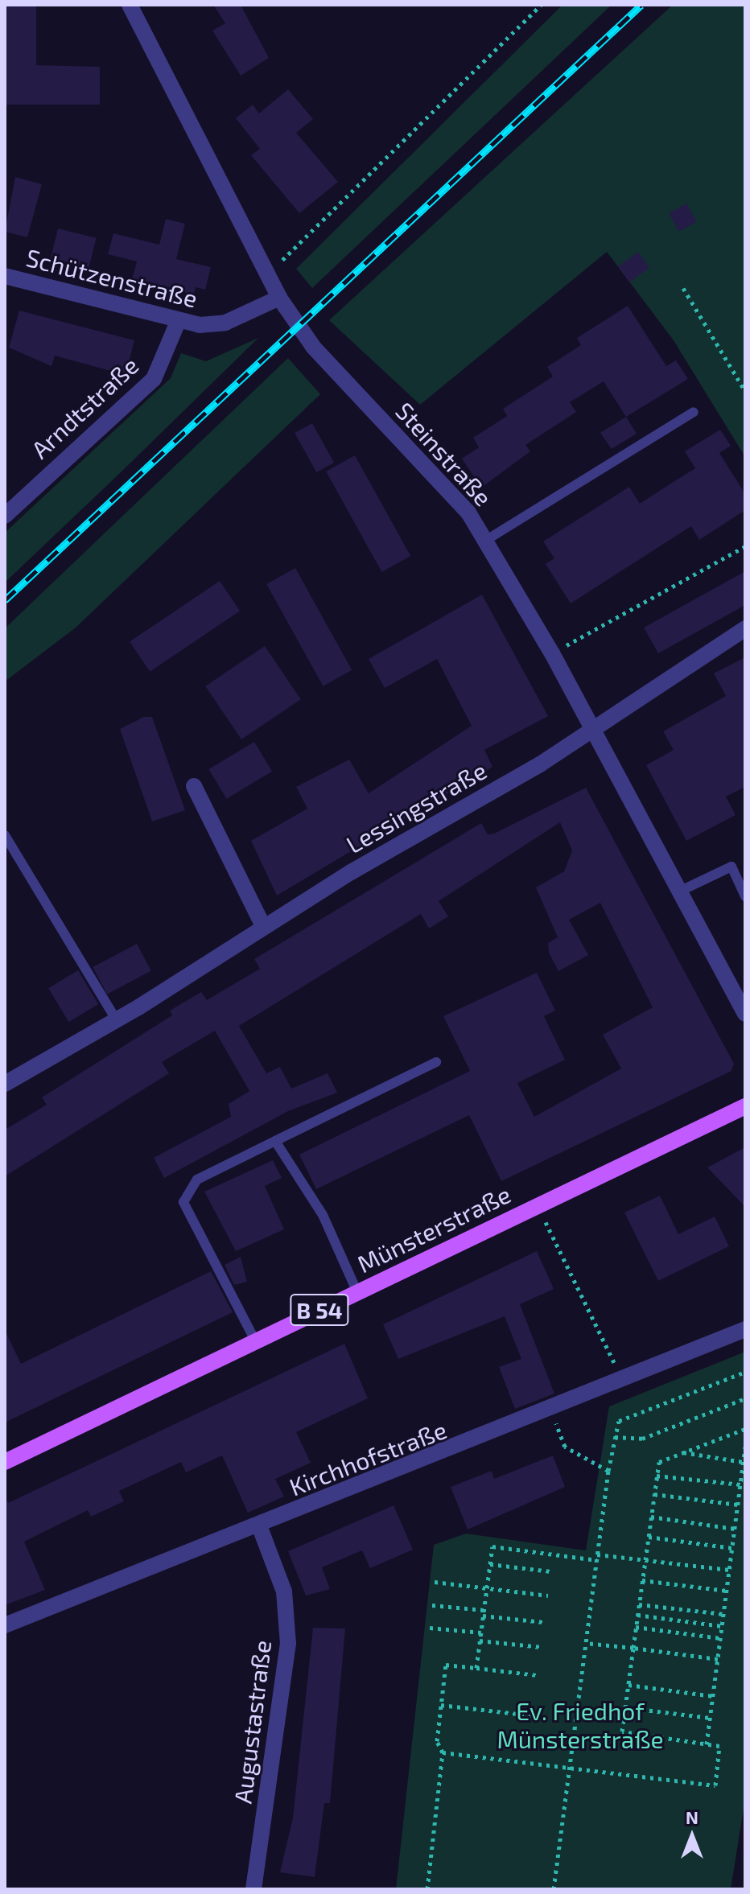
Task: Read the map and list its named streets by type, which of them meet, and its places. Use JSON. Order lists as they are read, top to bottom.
{
  "streets": {
    "main road": ["Münsterstraße", "B 54"],
    "street": [
      "Schützenstraße",
      "Arndtstraße",
      "Steinstraße",
      "Lessingstraße",
      "Kirchhofstraße",
      "Augustastraße"
    ]
  },
  "crossings": [
    ["Schützenstraße", "Arndtstraße"],
    ["Schützenstraße", "Steinstraße"],
    ["Steinstraße", "Lessingstraße"],
    ["Kirchhofstraße", "Augustastraße"]
  ],
  "parks": ["Ev. Friedhof Münsterstraße"],
  "north": "top"
}
